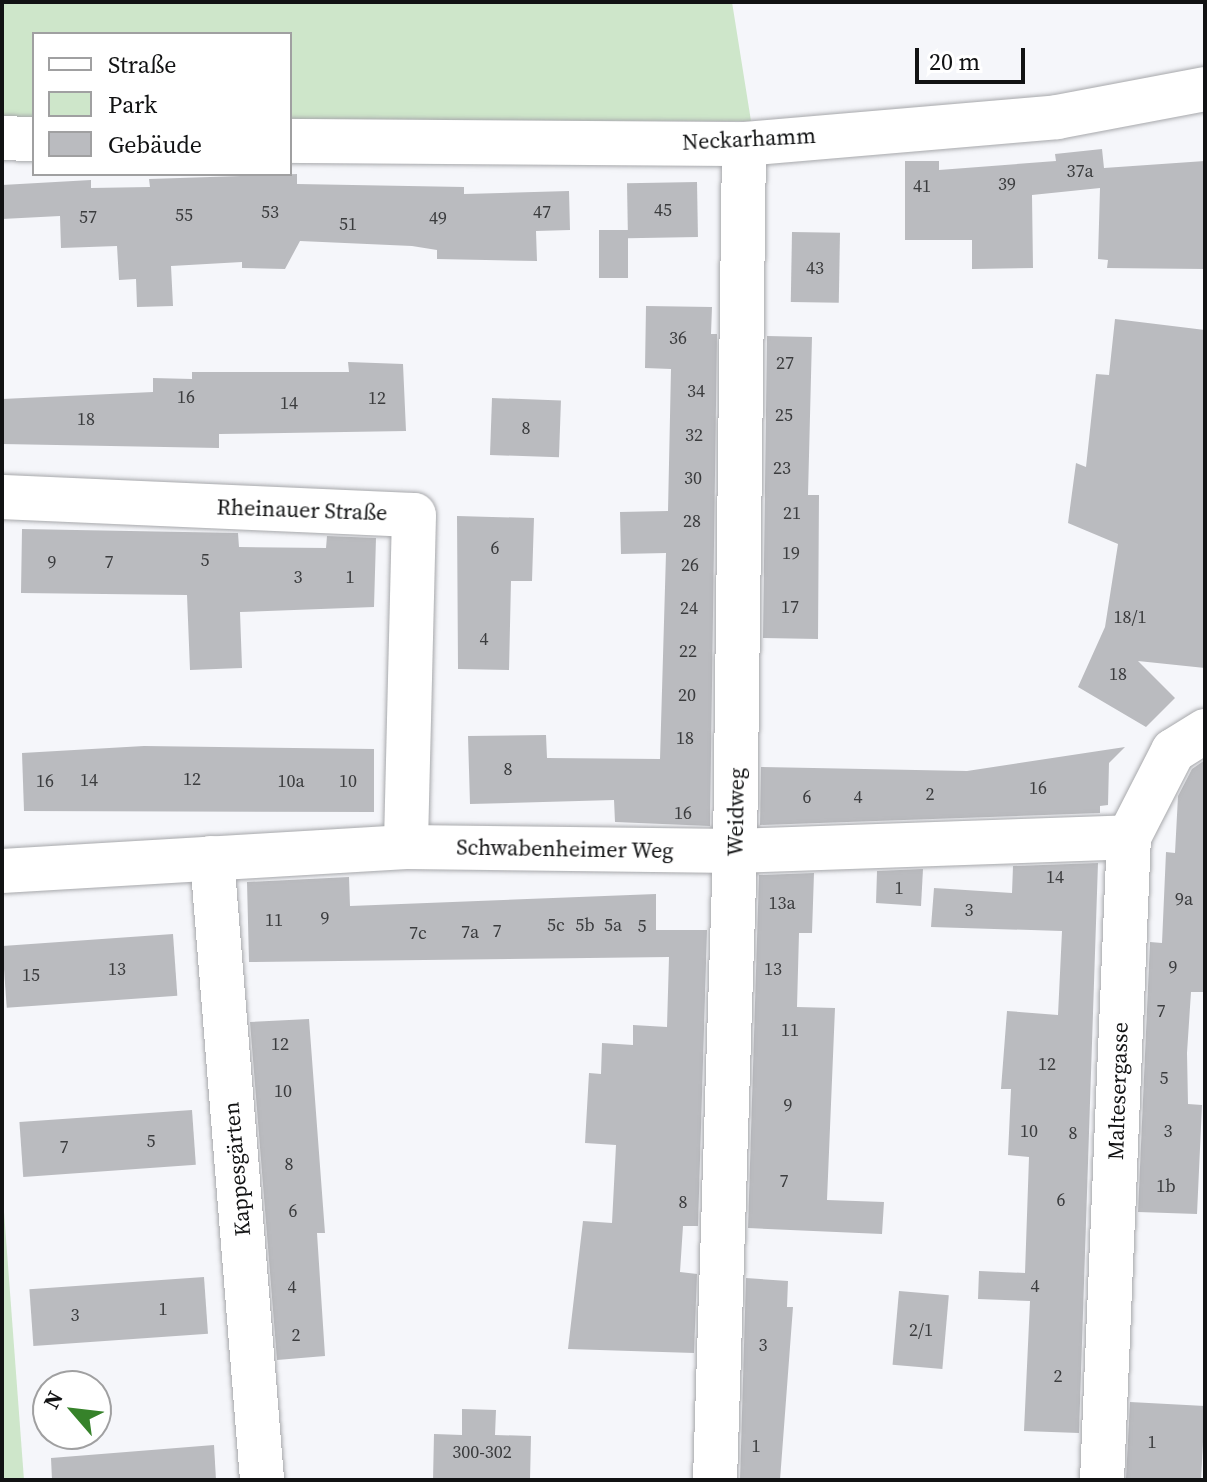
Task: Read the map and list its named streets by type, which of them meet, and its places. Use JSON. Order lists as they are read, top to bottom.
{
  "streets": {
    "street": [
      "Neckarhamm",
      "Rheinauer Straße",
      "Weidweg",
      "Schwabenheimer Weg",
      "Maltesergasse",
      "Kappesgärten"
    ]
  },
  "crossings": [
    ["Neckarhamm", "Weidweg"],
    ["Rheinauer Straße", "Schwabenheimer Weg"],
    ["Weidweg", "Schwabenheimer Weg"],
    ["Schwabenheimer Weg", "Maltesergasse"],
    ["Schwabenheimer Weg", "Kappesgärten"]
  ],
  "house_numbers": [
    "37a",
    "39",
    "41",
    "45",
    "53",
    "47",
    "55",
    "57",
    "49",
    "51",
    "43",
    "36",
    "27",
    "34",
    "16",
    "12",
    "14",
    "25",
    "18",
    "8",
    "32",
    "23",
    "30",
    "21",
    "28",
    "6",
    "19",
    "5",
    "9",
    "7",
    "26",
    "3",
    "1",
    "17",
    "24",
    "18/1",
    "4",
    "22",
    "18",
    "20",
    "18",
    "8",
    "12",
    "14",
    "16",
    "10a",
    "10",
    "16",
    "2",
    "6",
    "4",
    "16",
    "14",
    "1",
    "9a",
    "13a",
    "3",
    "9",
    "11",
    "5c",
    "5b",
    "5a",
    "5",
    "7",
    "7a",
    "7c",
    "9",
    "13",
    "13",
    "15",
    "7",
    "11",
    "12",
    "12",
    "5",
    "10",
    "9",
    "10",
    "3",
    "8",
    "5",
    "7",
    "8",
    "7",
    "1b",
    "6",
    "8",
    "6",
    "4",
    "4",
    "1",
    "3",
    "2/1",
    "2",
    "3",
    "2",
    "1",
    "1",
    "300-302"
  ],
  "legend": ["Straße", "Park", "Gebäude"],
  "scale_bar": "20 m",
  "north": "top left"
}
